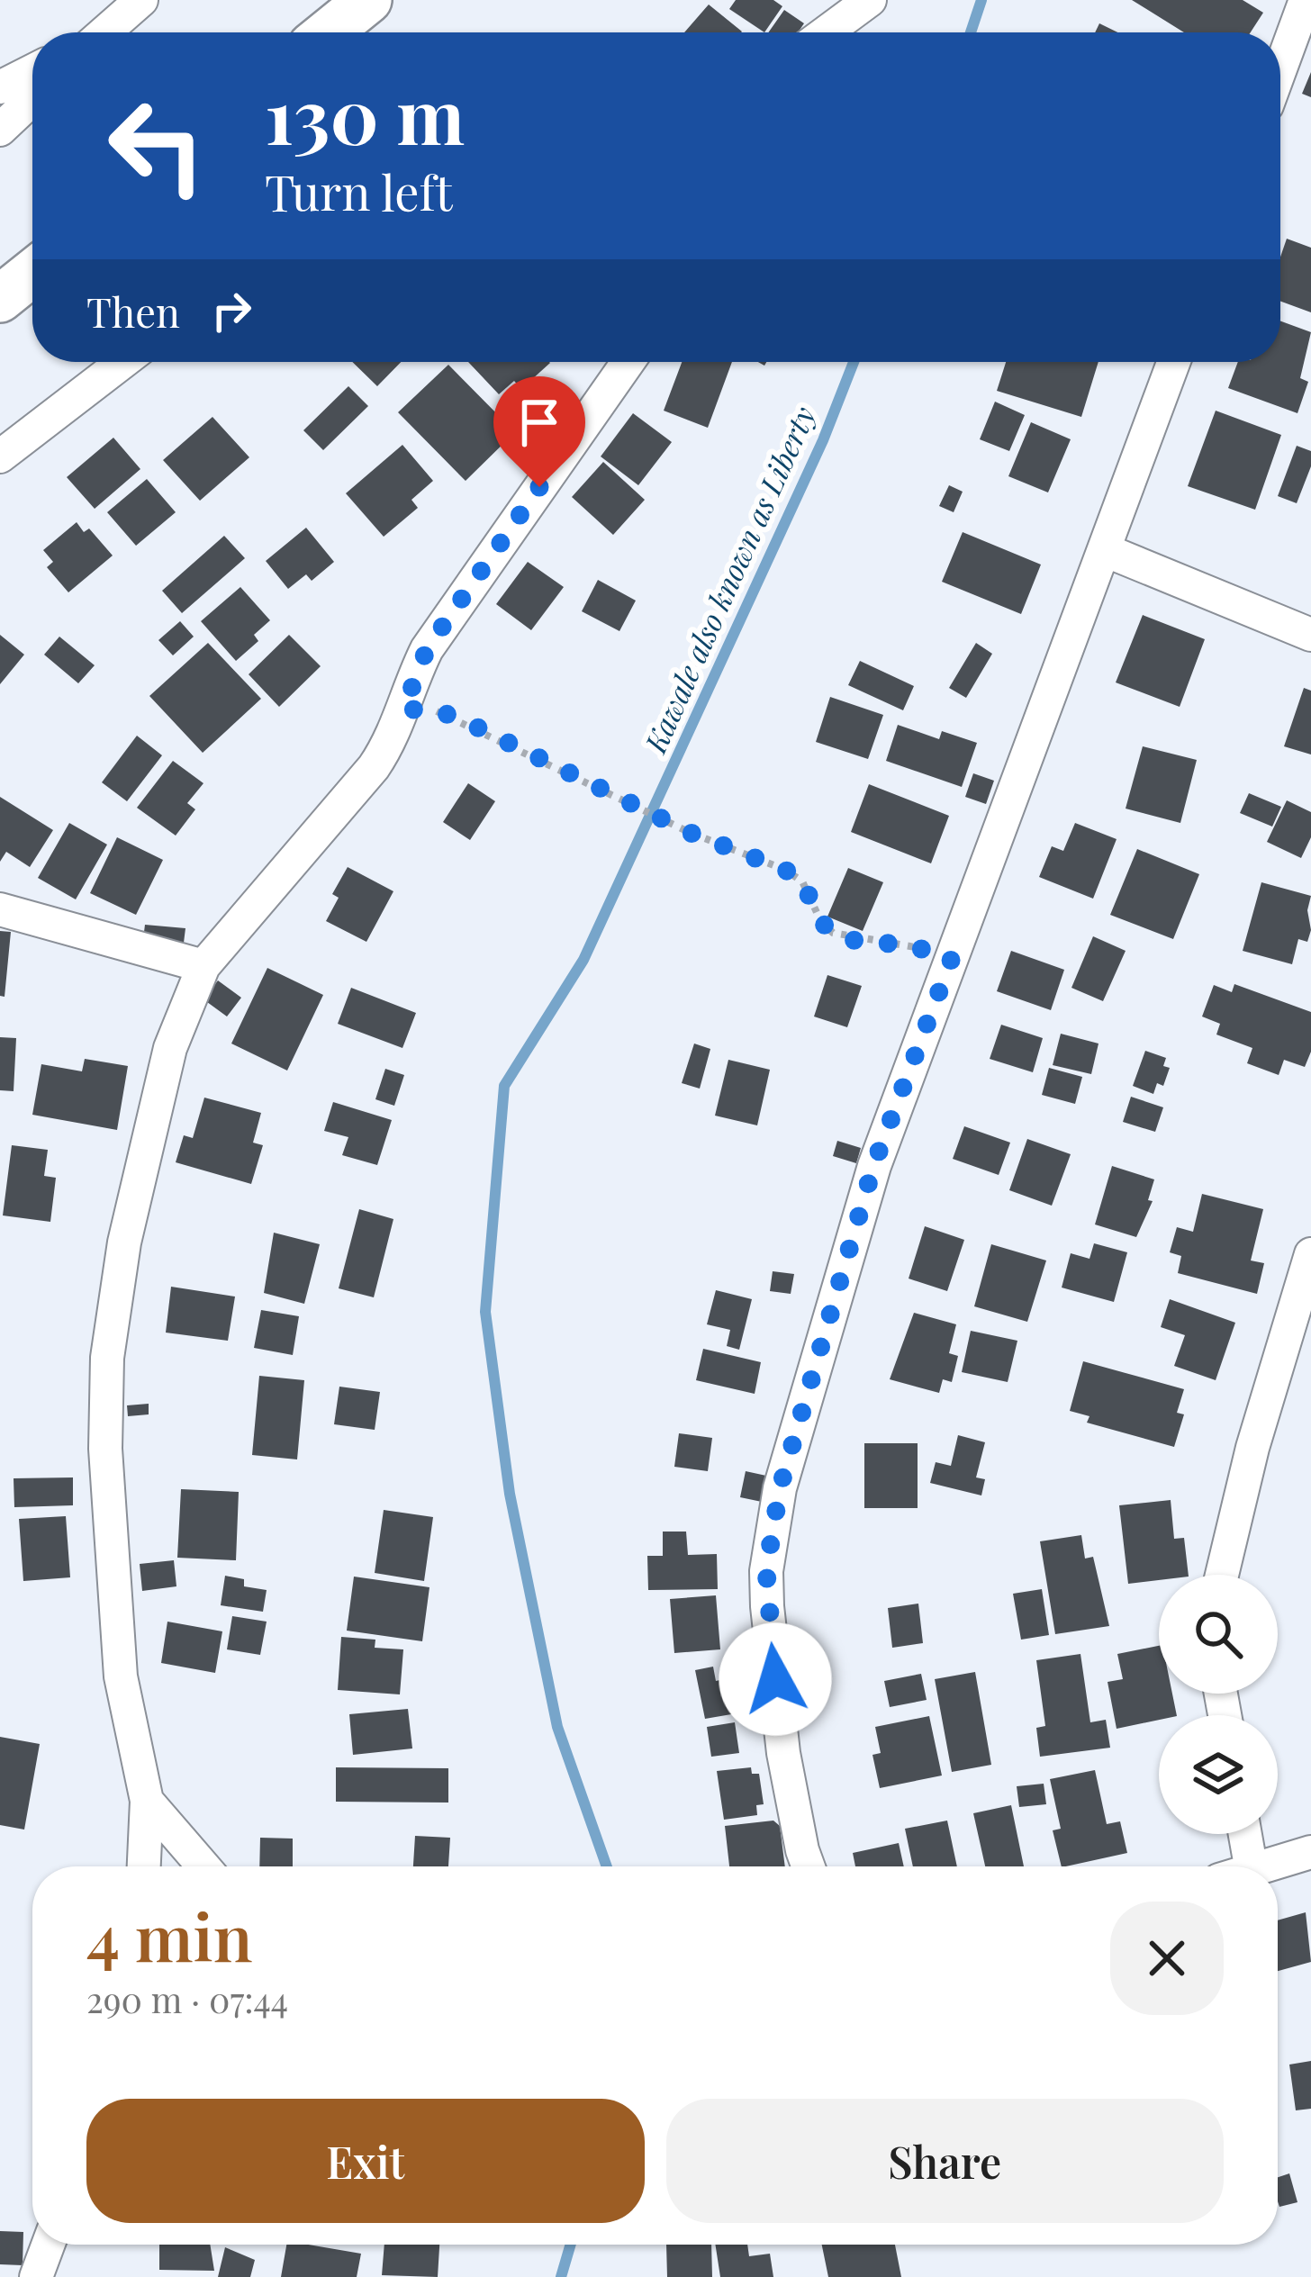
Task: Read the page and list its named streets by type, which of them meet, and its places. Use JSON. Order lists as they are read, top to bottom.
{
  "water": ["Kawale also known as Liberty"],
  "page": {
    "turn": ["130 m", "Turn left"],
    "then": "Then",
    "heading": ["4 min", "290 m · 07:44"],
    "buttons": ["Exit", "Share"]
  }
}
